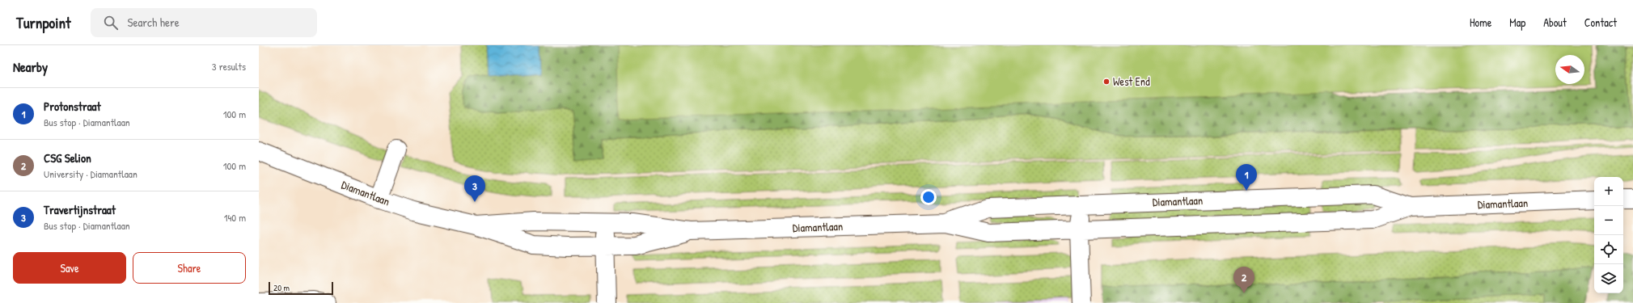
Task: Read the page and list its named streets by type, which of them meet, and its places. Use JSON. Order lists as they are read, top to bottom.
{
  "streets": {
    "street": ["Diamantlaan"]
  },
  "places": ["West End"],
  "scale_bar": "20 m",
  "north": "left",
  "page": {
    "header": "Turnpoint",
    "search": "Search here",
    "nav": [
      "Home",
      "Map",
      "About",
      "Contact"
    ],
    "heading": ["Nearby", "3 results"],
    "list": [
      {
        "mark": "1",
        "name": "Protonstraat",
        "note": "Bus stop · Diamantlaan",
        "value": "100 m"
      },
      {
        "mark": "2",
        "name": "CSG Selion",
        "note": "University · Diamantlaan",
        "value": "100 m"
      },
      {
        "mark": "3",
        "name": "Travertijnstraat",
        "note": "Bus stop · Diamantlaan",
        "value": "140 m"
      }
    ],
    "pins": ["1", "3", "2"],
    "map_buttons": ["+", "−"],
    "buttons": ["Save", "Share"],
    "scale": "20 m"
  }
}
